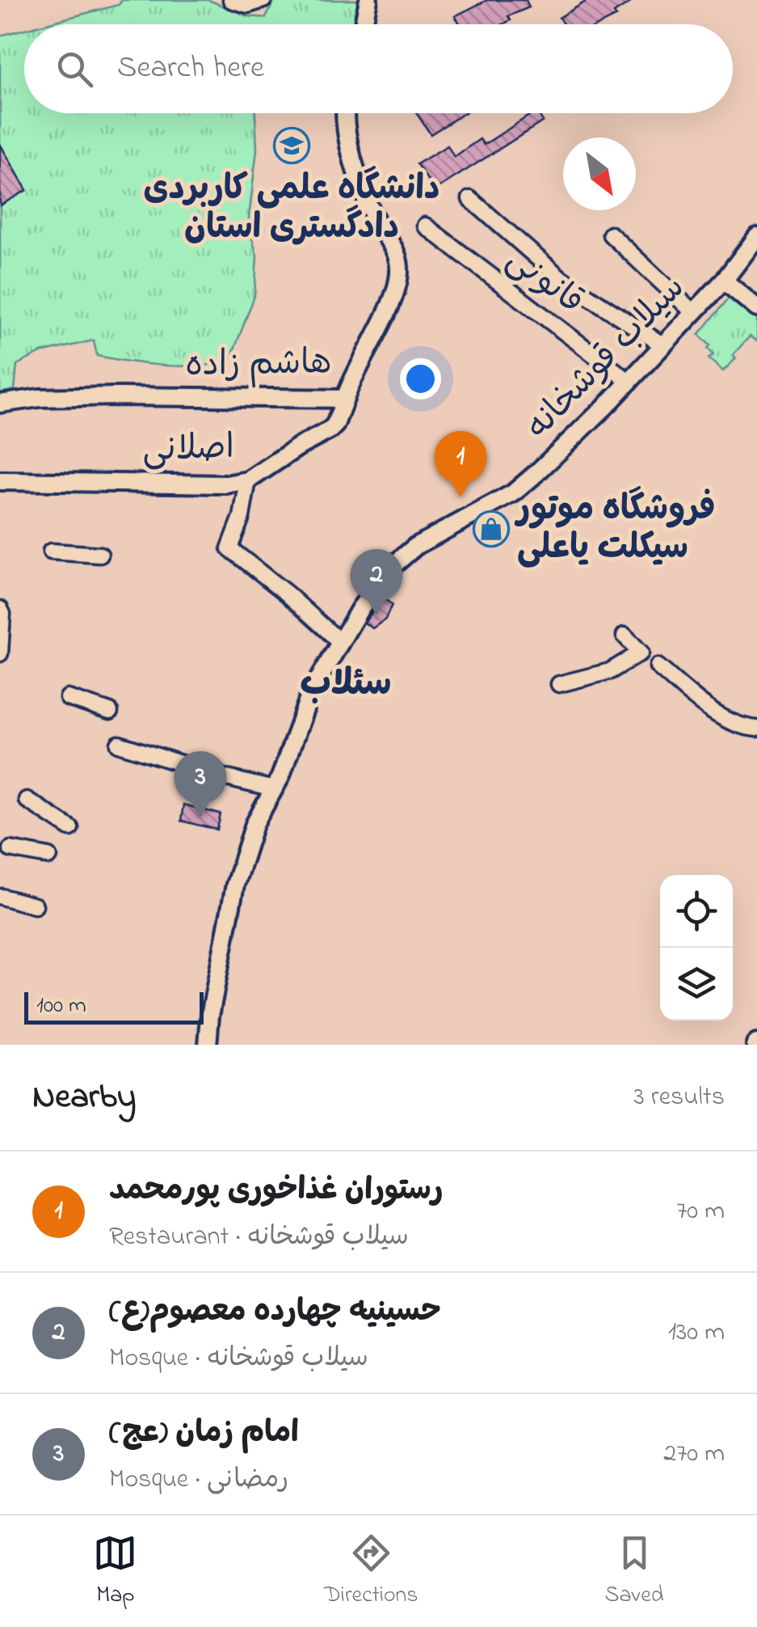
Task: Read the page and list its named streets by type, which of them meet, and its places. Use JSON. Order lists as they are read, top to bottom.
{
  "streets": {
    "street": [
      "قانونی",
      "سیلاب قوشخانه",
      "هاشم زاده",
      "اصلانی"
    ]
  },
  "crossings": [
    ["قانونی", "سیلاب قوشخانه"],
    ["هاشم زاده", "اصلانی"]
  ],
  "districts": ["سئلاب"],
  "places": {
    "school or university": ["دانشگاه علمی کاربردی دادگستری استان"],
    "shop": ["فروشگاه موتور سیکلت یاعلی"]
  },
  "scale_bar": "100 m",
  "north": "bottom right",
  "page": {
    "search": "Search here",
    "pins": ["1", "2", "3"],
    "scale": "100 m",
    "heading": ["Nearby", "3 results"],
    "list": [
      {
        "mark": "1",
        "name": "رستوران غذاخوری پورمحمد",
        "note": "Restaurant · سیلاب قوشخانه",
        "value": "70 m"
      },
      {
        "mark": "2",
        "name": "حسینیه چهارده معصوم(ع)",
        "note": "Mosque · سیلاب قوشخانه",
        "value": "130 m"
      },
      {
        "mark": "3",
        "name": "امام زمان (عج)",
        "note": "Mosque · رمضانی",
        "value": "270 m"
      }
    ],
    "nav": ["Map", "Directions", "Saved"]
  }
}
